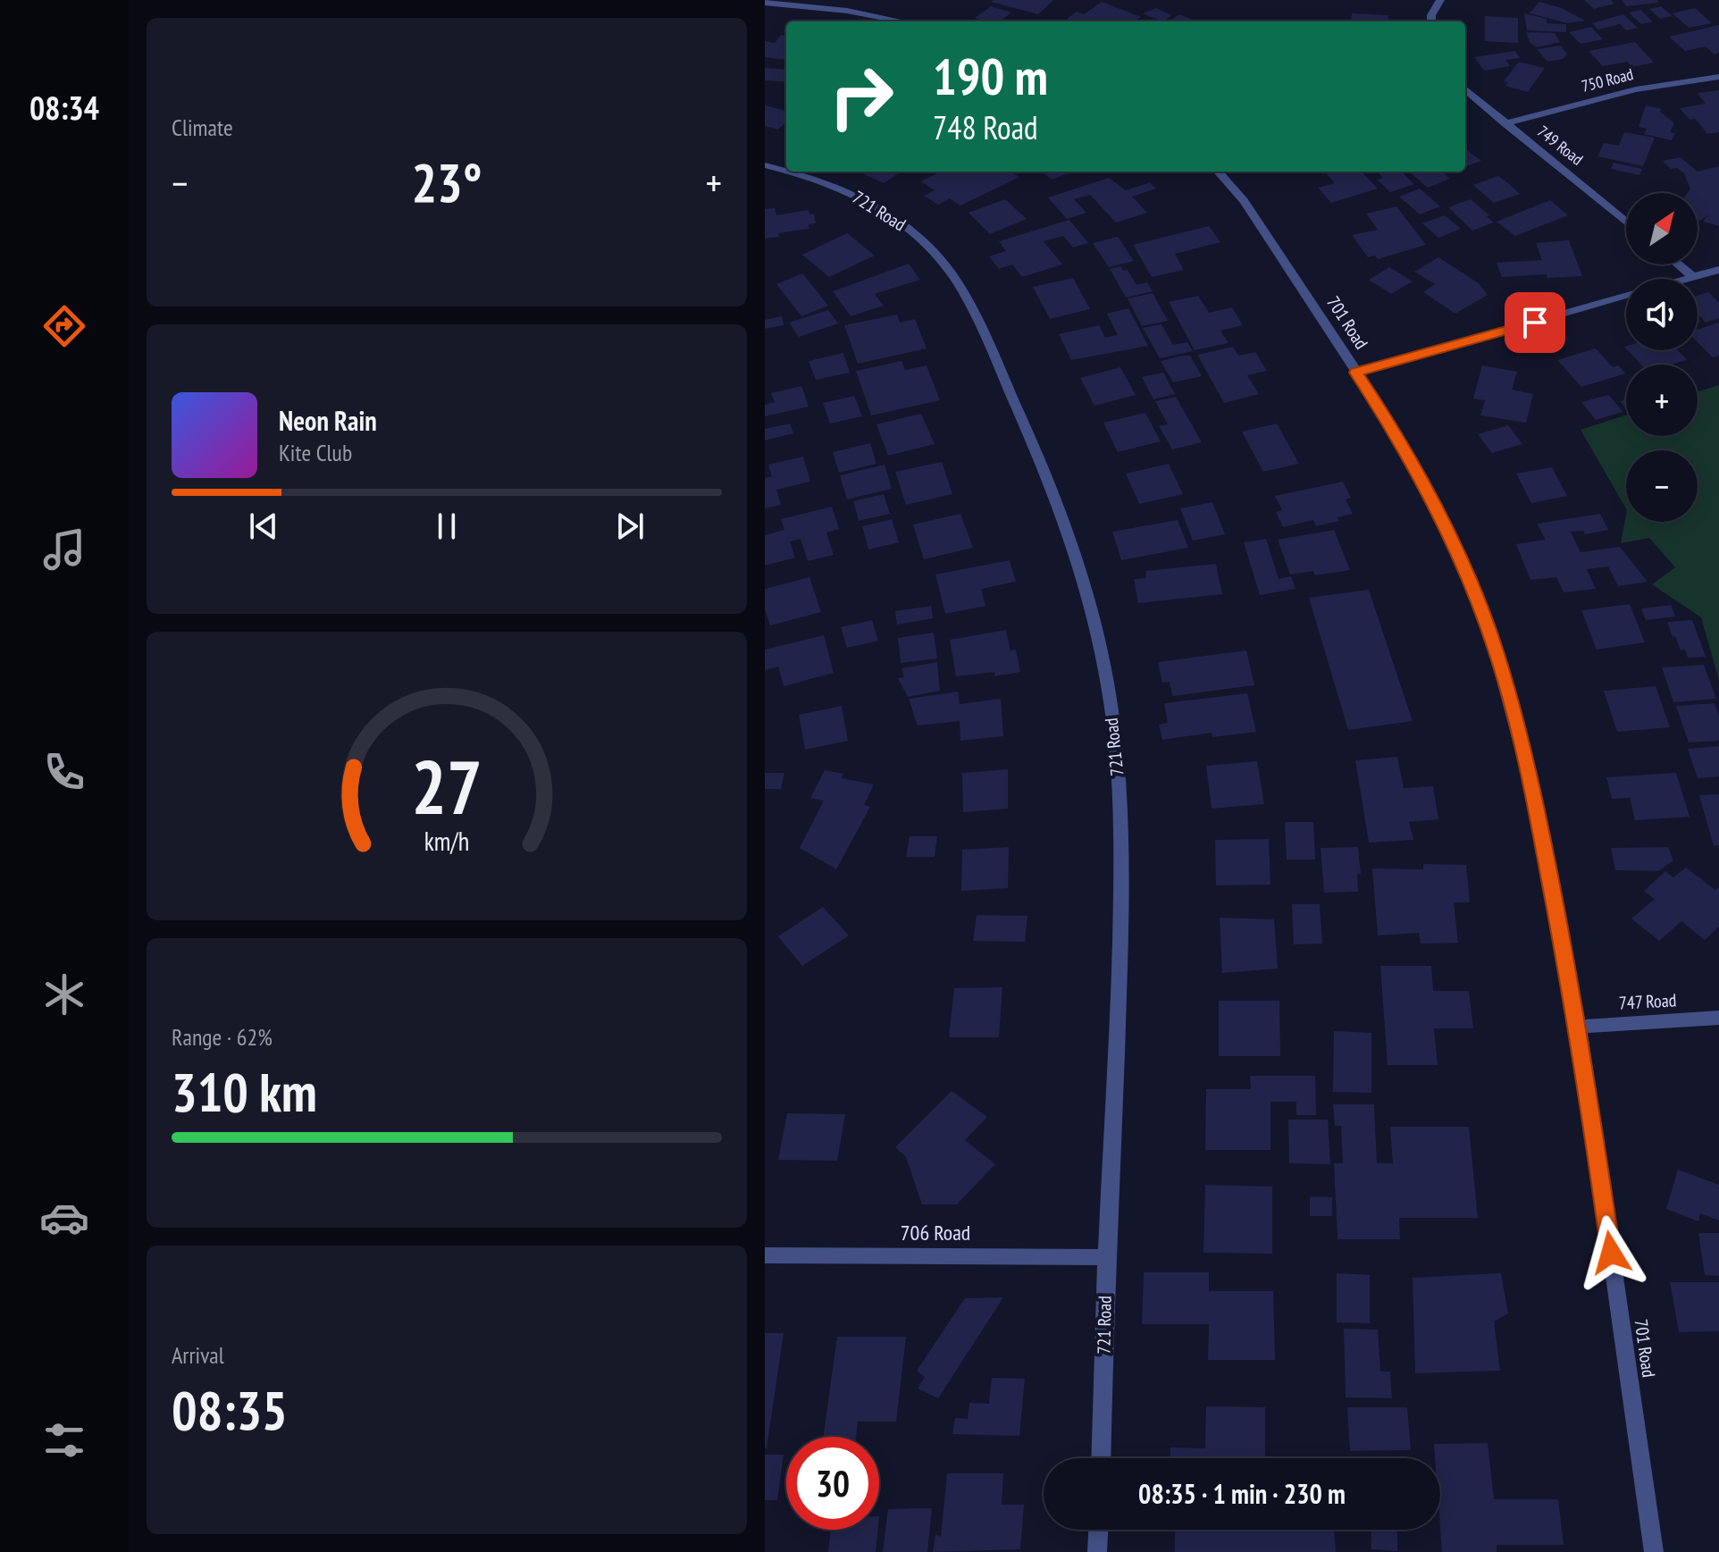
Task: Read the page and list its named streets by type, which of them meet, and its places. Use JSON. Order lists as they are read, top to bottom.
{
  "streets": {
    "street": [
      "750 Road",
      "749 Road",
      "721 Road",
      "701 Road",
      "747 Road",
      "706 Road"
    ]
  },
  "crossings": [
    ["750 Road", "749 Road"],
    ["721 Road", "706 Road"],
    ["701 Road", "747 Road"]
  ],
  "north": "top right",
  "page": {
    "tabs": "08:34",
    "tile": [
      "Climate",
      ["Range · 62%", "310 km"],
      ["Arrival", "08:35"]
    ],
    "turn": ["190 m", "748 Road"],
    "heat": ["−", "23°", "+"],
    "map_buttons": ["+", "−"],
    "song": ["Neon Rain", "Kite Club"],
    "limit": "30",
    "trip": "08:35 · 1 min · 230 m",
    "gauge": ["27", "km/h"]
  }
}
